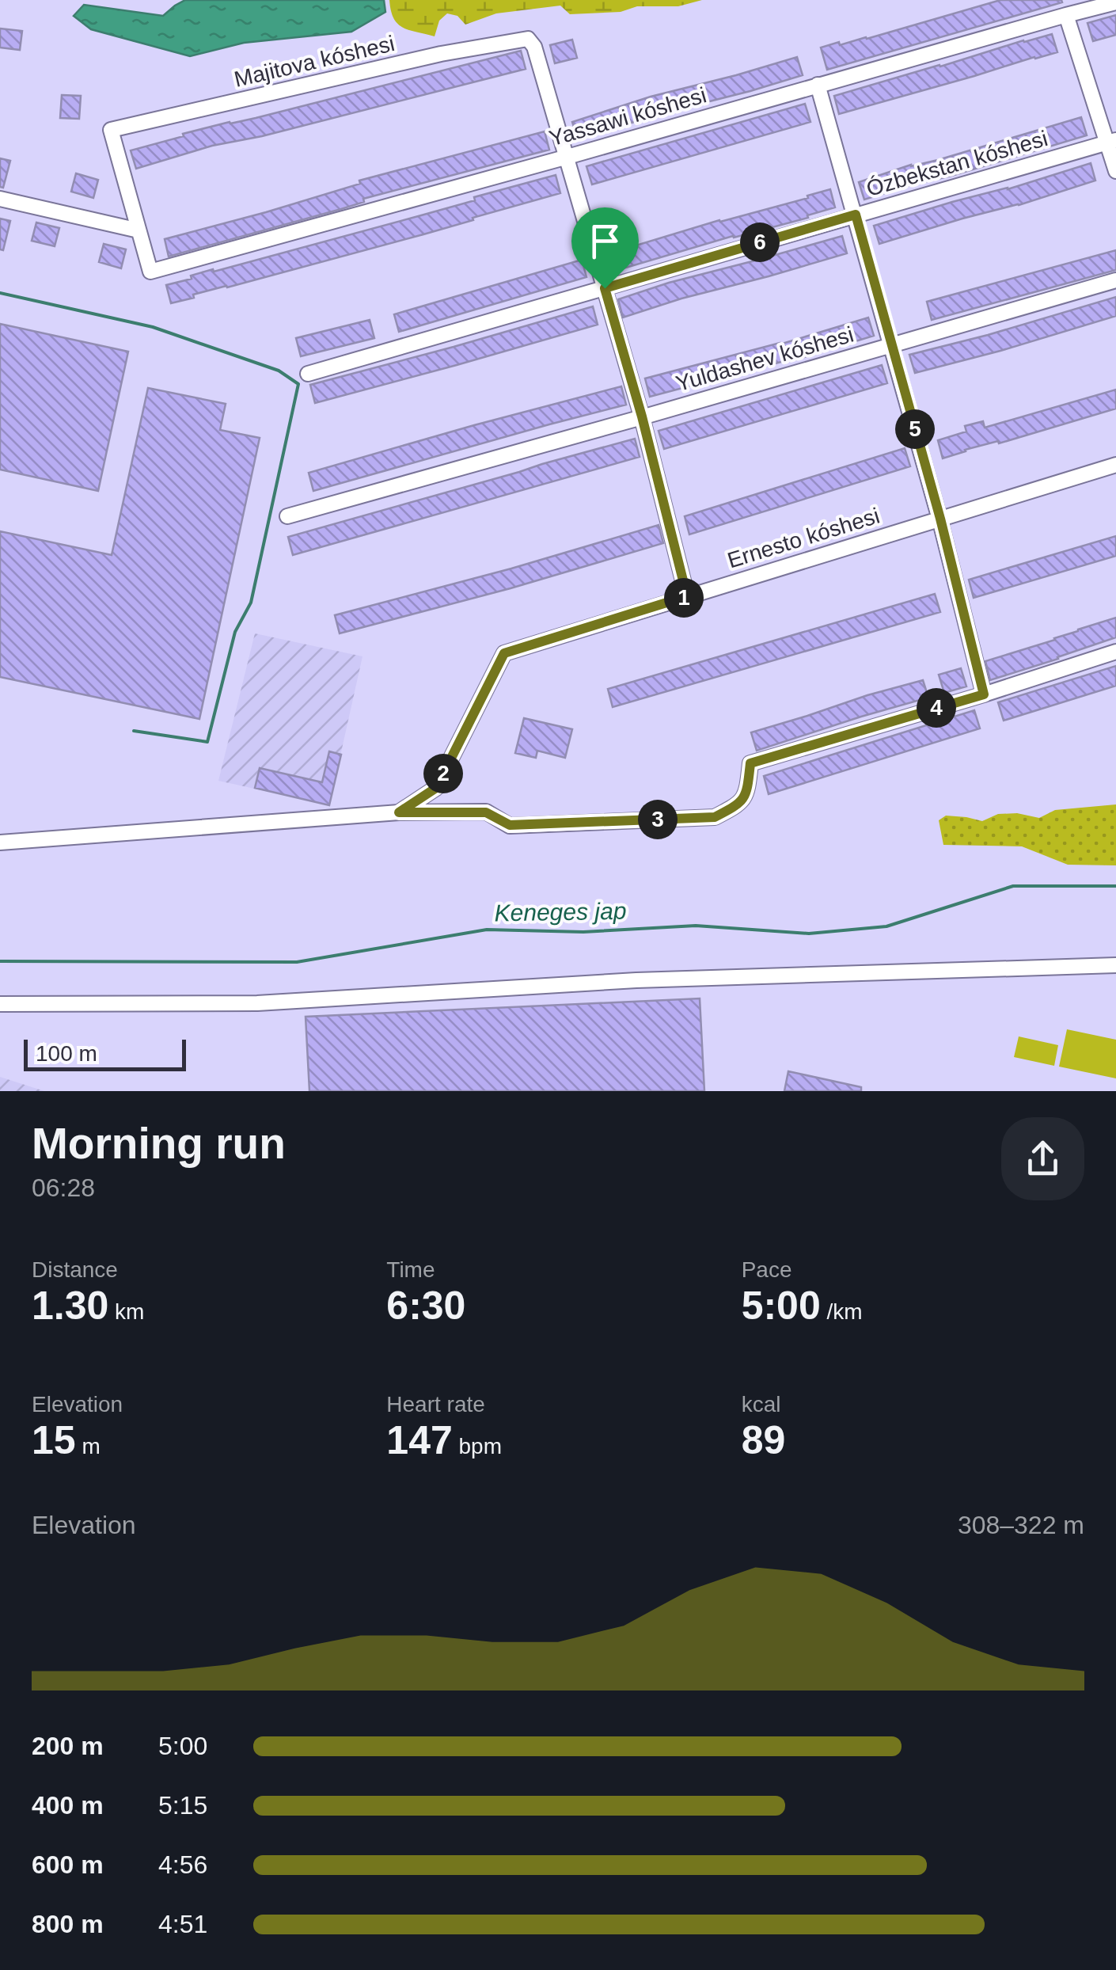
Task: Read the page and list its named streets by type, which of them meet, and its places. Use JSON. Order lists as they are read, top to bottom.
{
  "streets": {
    "street": [
      "Majitova kóshesi",
      "Yassawi kóshesi",
      "Ózbekstan kóshesi",
      "Yuldashev kóshesi",
      "Ernesto kóshesi"
    ]
  },
  "crossings": [
    ["Majitova kóshesi", "Yassawi kóshesi"]
  ],
  "water": ["Keneges jap"],
  "scale_bar": "100 m",
  "page": {
    "pins": [
      "6",
      "5",
      "1",
      "4",
      "2",
      "3"
    ],
    "scale": "100 m",
    "heading": ["Morning run", "06:28"],
    "stats": [
      ["Distance", "1.30 km"],
      ["Time", "6:30"],
      ["Pace", "5:00 /km"],
      ["Elevation", "15 m"],
      ["Heart rate", "147 bpm"],
      ["kcal", "89"]
    ],
    "chart": ["Elevation", "308–322 m"],
    "list": [
      {
        "name": "200 m",
        "note": "5:00"
      },
      {
        "name": "400 m",
        "note": "5:15"
      },
      {
        "name": "600 m",
        "note": "4:56"
      },
      {
        "name": "800 m",
        "note": "4:51"
      }
    ]
  }
}
